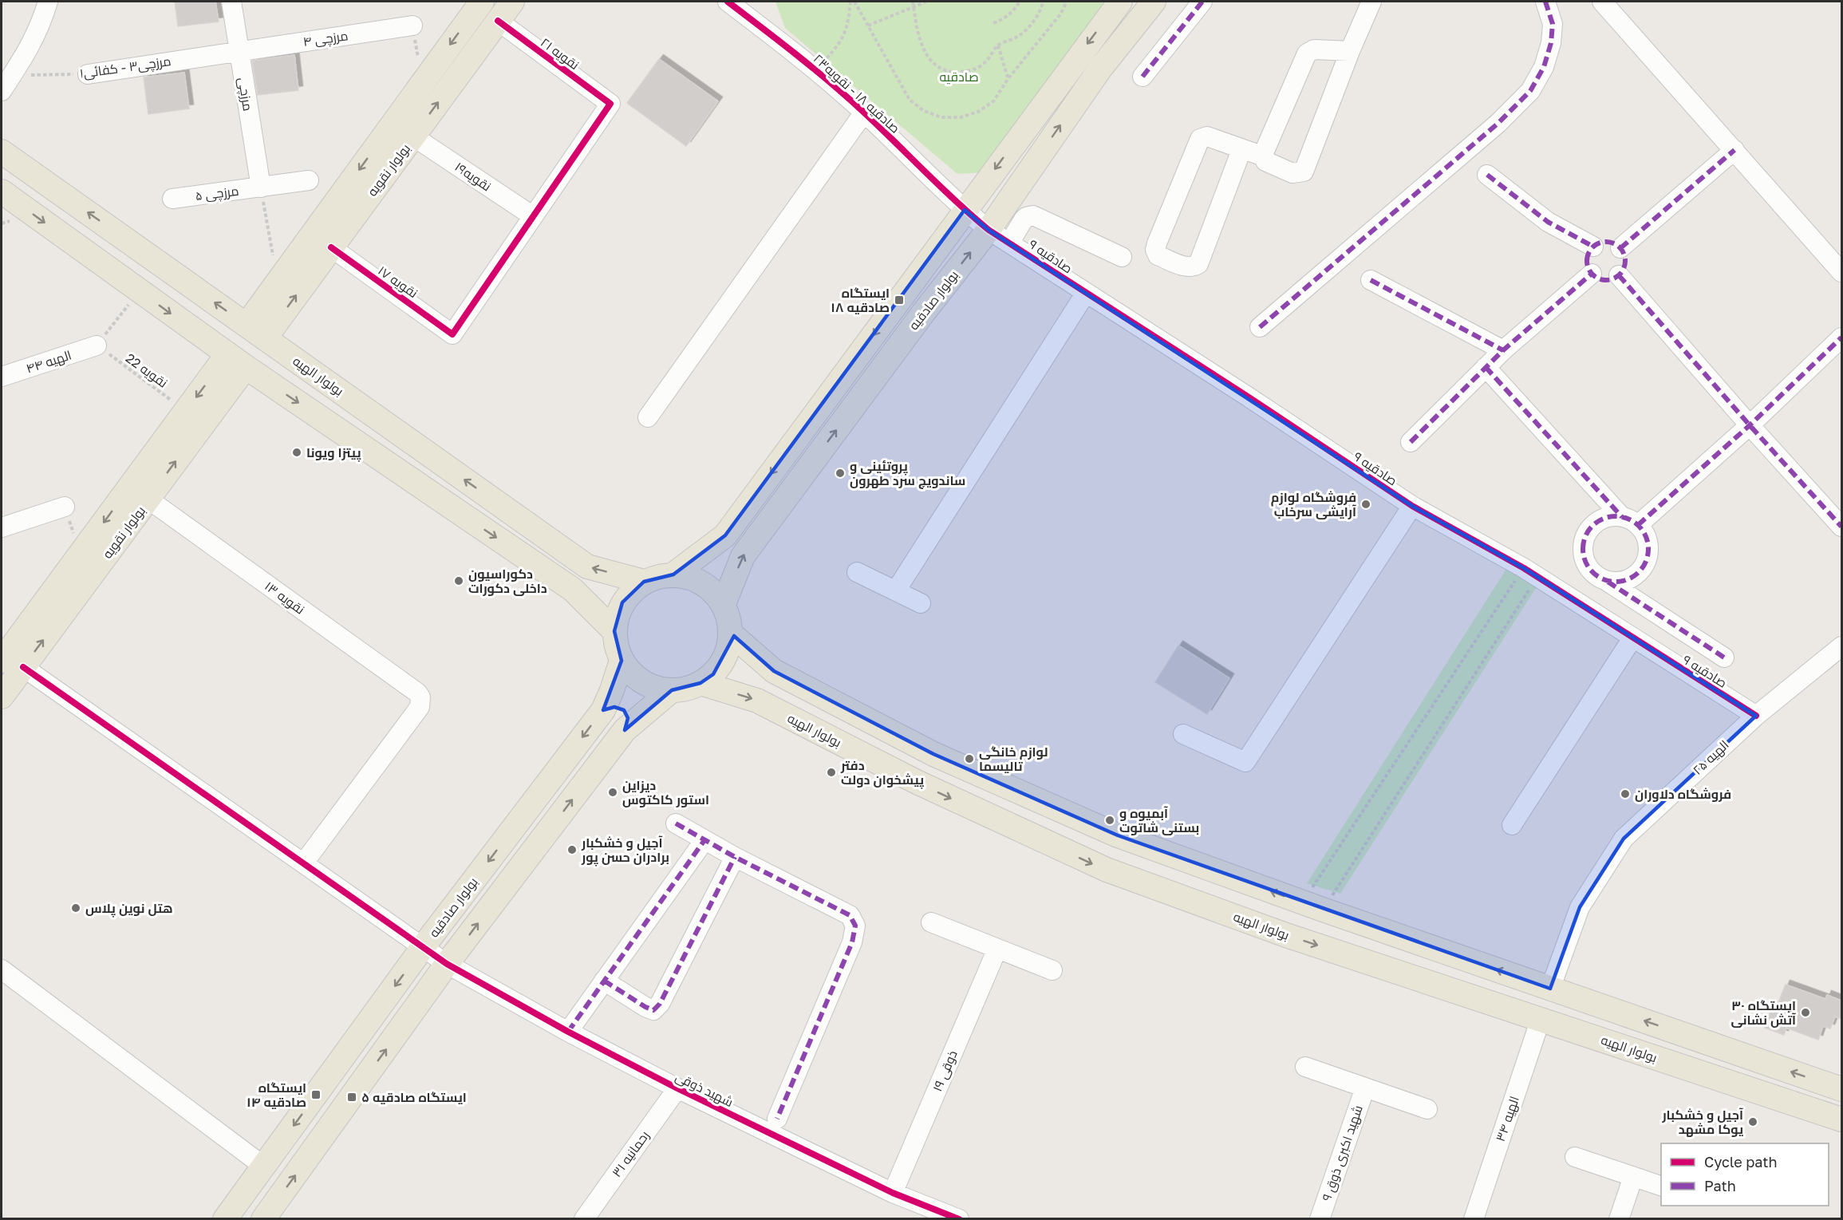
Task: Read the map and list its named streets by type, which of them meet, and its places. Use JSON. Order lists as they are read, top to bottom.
{
  "streets": {
    "main road": ["بولوار نقویه", "بولوار صادقیه", "بولوار الهیه"],
    "street": [
      "مرزچی ۴",
      "نقویه ۲۱",
      "مرزچی۳ - کفائی۱",
      "صادقیه ۱۸ - نقویه۲۳",
      "مرزچی",
      "نقویه۱۹",
      "مرزچی ۵",
      "صادقیه ۹",
      "نقویه ۱۷",
      "الهیه ۴۴",
      "نقویه ۱۳",
      "الهیه ۲۵",
      "ذوقی ۱۹",
      "شهید ذوقی",
      "الهیه ۳۴",
      "شهید اکبری ذوق ۹",
      "رحمانیه ۳۱"
    ],
    "path": ["نقویه 22"]
  },
  "crossings": [
    ["مرزچی ۴", "مرزچی۳ - کفائی۱"],
    ["مرزچی ۴", "مرزچی"],
    ["نقویه ۲۱", "بولوار نقویه"],
    ["نقویه ۲۱", "نقویه۱۹"],
    ["نقویه ۲۱", "نقویه ۱۷"],
    ["مرزچی۳ - کفائی۱", "مرزچی"],
    ["صادقیه ۱۸ - نقویه۲۳", "صادقیه ۹"],
    ["صادقیه ۱۸ - نقویه۲۳", "بولوار صادقیه"],
    ["مرزچی", "مرزچی ۵"],
    ["بولوار نقویه", "نقویه۱۹"],
    ["بولوار نقویه", "نقویه ۱۷"],
    ["بولوار نقویه", "نقویه 22"],
    ["بولوار نقویه", "بولوار الهیه"],
    ["بولوار نقویه", "نقویه ۱۳"],
    ["بولوار نقویه", "شهید ذوقی"],
    ["نقویه۱۹", "نقویه ۱۷"],
    ["صادقیه ۹", "بولوار صادقیه"],
    ["صادقیه ۹", "الهیه ۲۵"],
    ["بولوار صادقیه", "بولوار الهیه"],
    ["بولوار صادقیه", "شهید ذوقی"],
    ["الهیه ۴۴", "نقویه 22"],
    ["بولوار الهیه", "الهیه ۳۴"],
    ["نقویه ۱۳", "شهید ذوقی"],
    ["ذوقی ۱۹", "شهید ذوقی"],
    ["شهید ذوقی", "رحمانیه ۳۱"]
  ],
  "parks": ["صادقیه"],
  "places": {
    "transit": ["ایستگاه صادقیه ۱۸", "ایستگاه صادقیه ۱۴", "ایستگاه صادقیه ۵"],
    "other": [
      "پیتزا ویونا",
      "پروتئینی و ساندویچ سرد طهرون",
      "فروشگاه لوازم آرایشی سرخاب",
      "دکوراسیون داخلی دکورات",
      "لوازم خانگی تالیسما",
      "دفتر پیشخوان دولت",
      "دیزاین استور کاکتوس",
      "فروشگاه دلاوران",
      "آبمیوه و بستنی شاتوت",
      "آجیل و خشکبار برادران حسن پور",
      "هتل نوین پلاس",
      "ایستگاه ۳۰ آتش نشانی",
      "آجیل و خشکبار یوکا مشهد"
    ]
  },
  "legend": ["Cycle path", "Path"]
}
